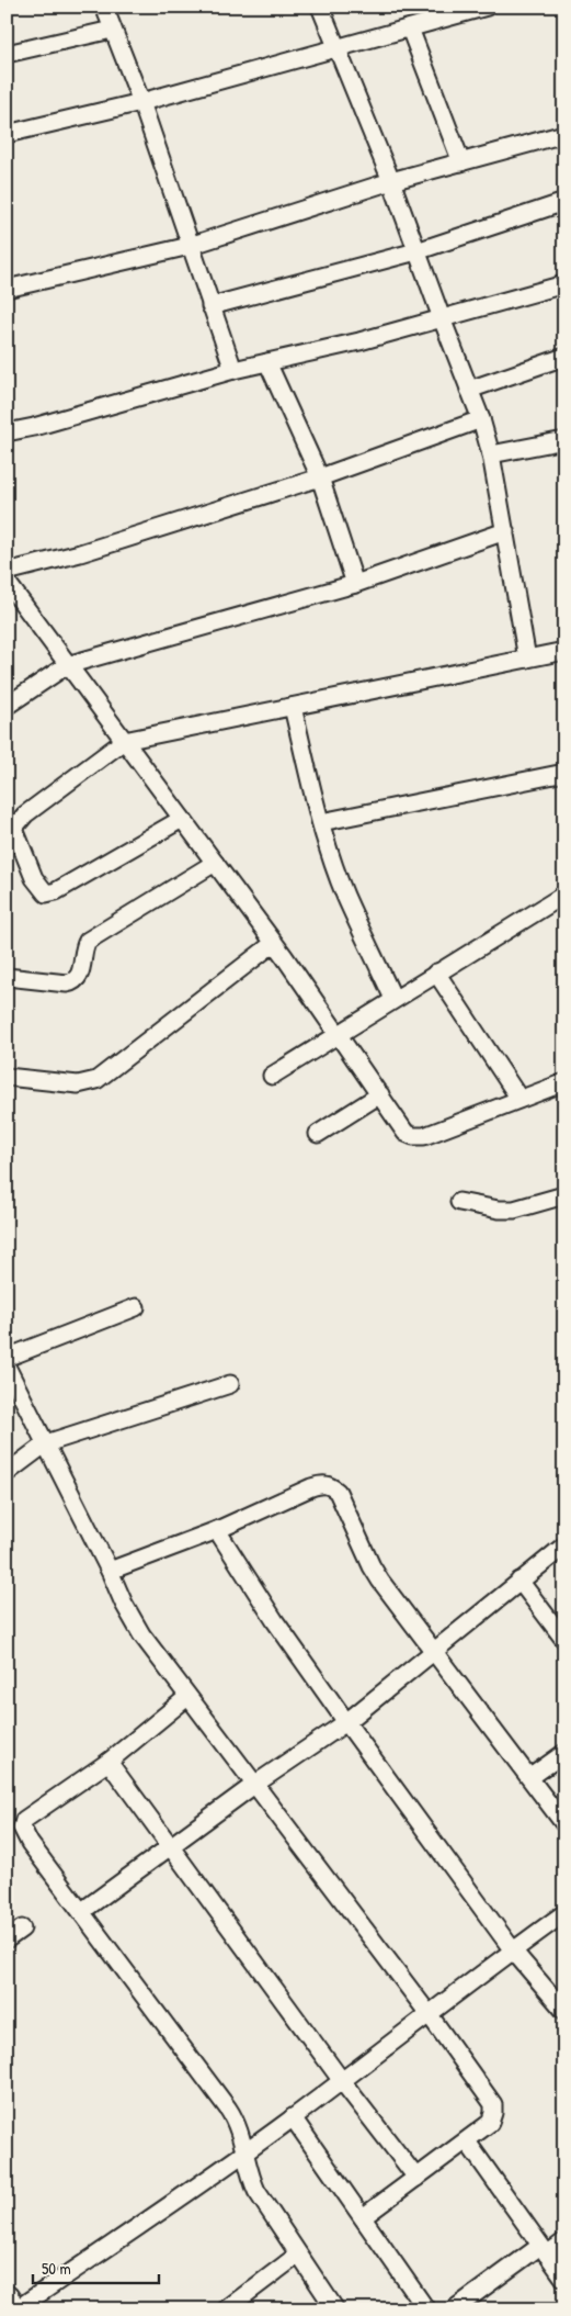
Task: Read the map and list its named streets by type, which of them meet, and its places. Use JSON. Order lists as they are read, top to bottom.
{
  "scale_bar": "50 m"
}
